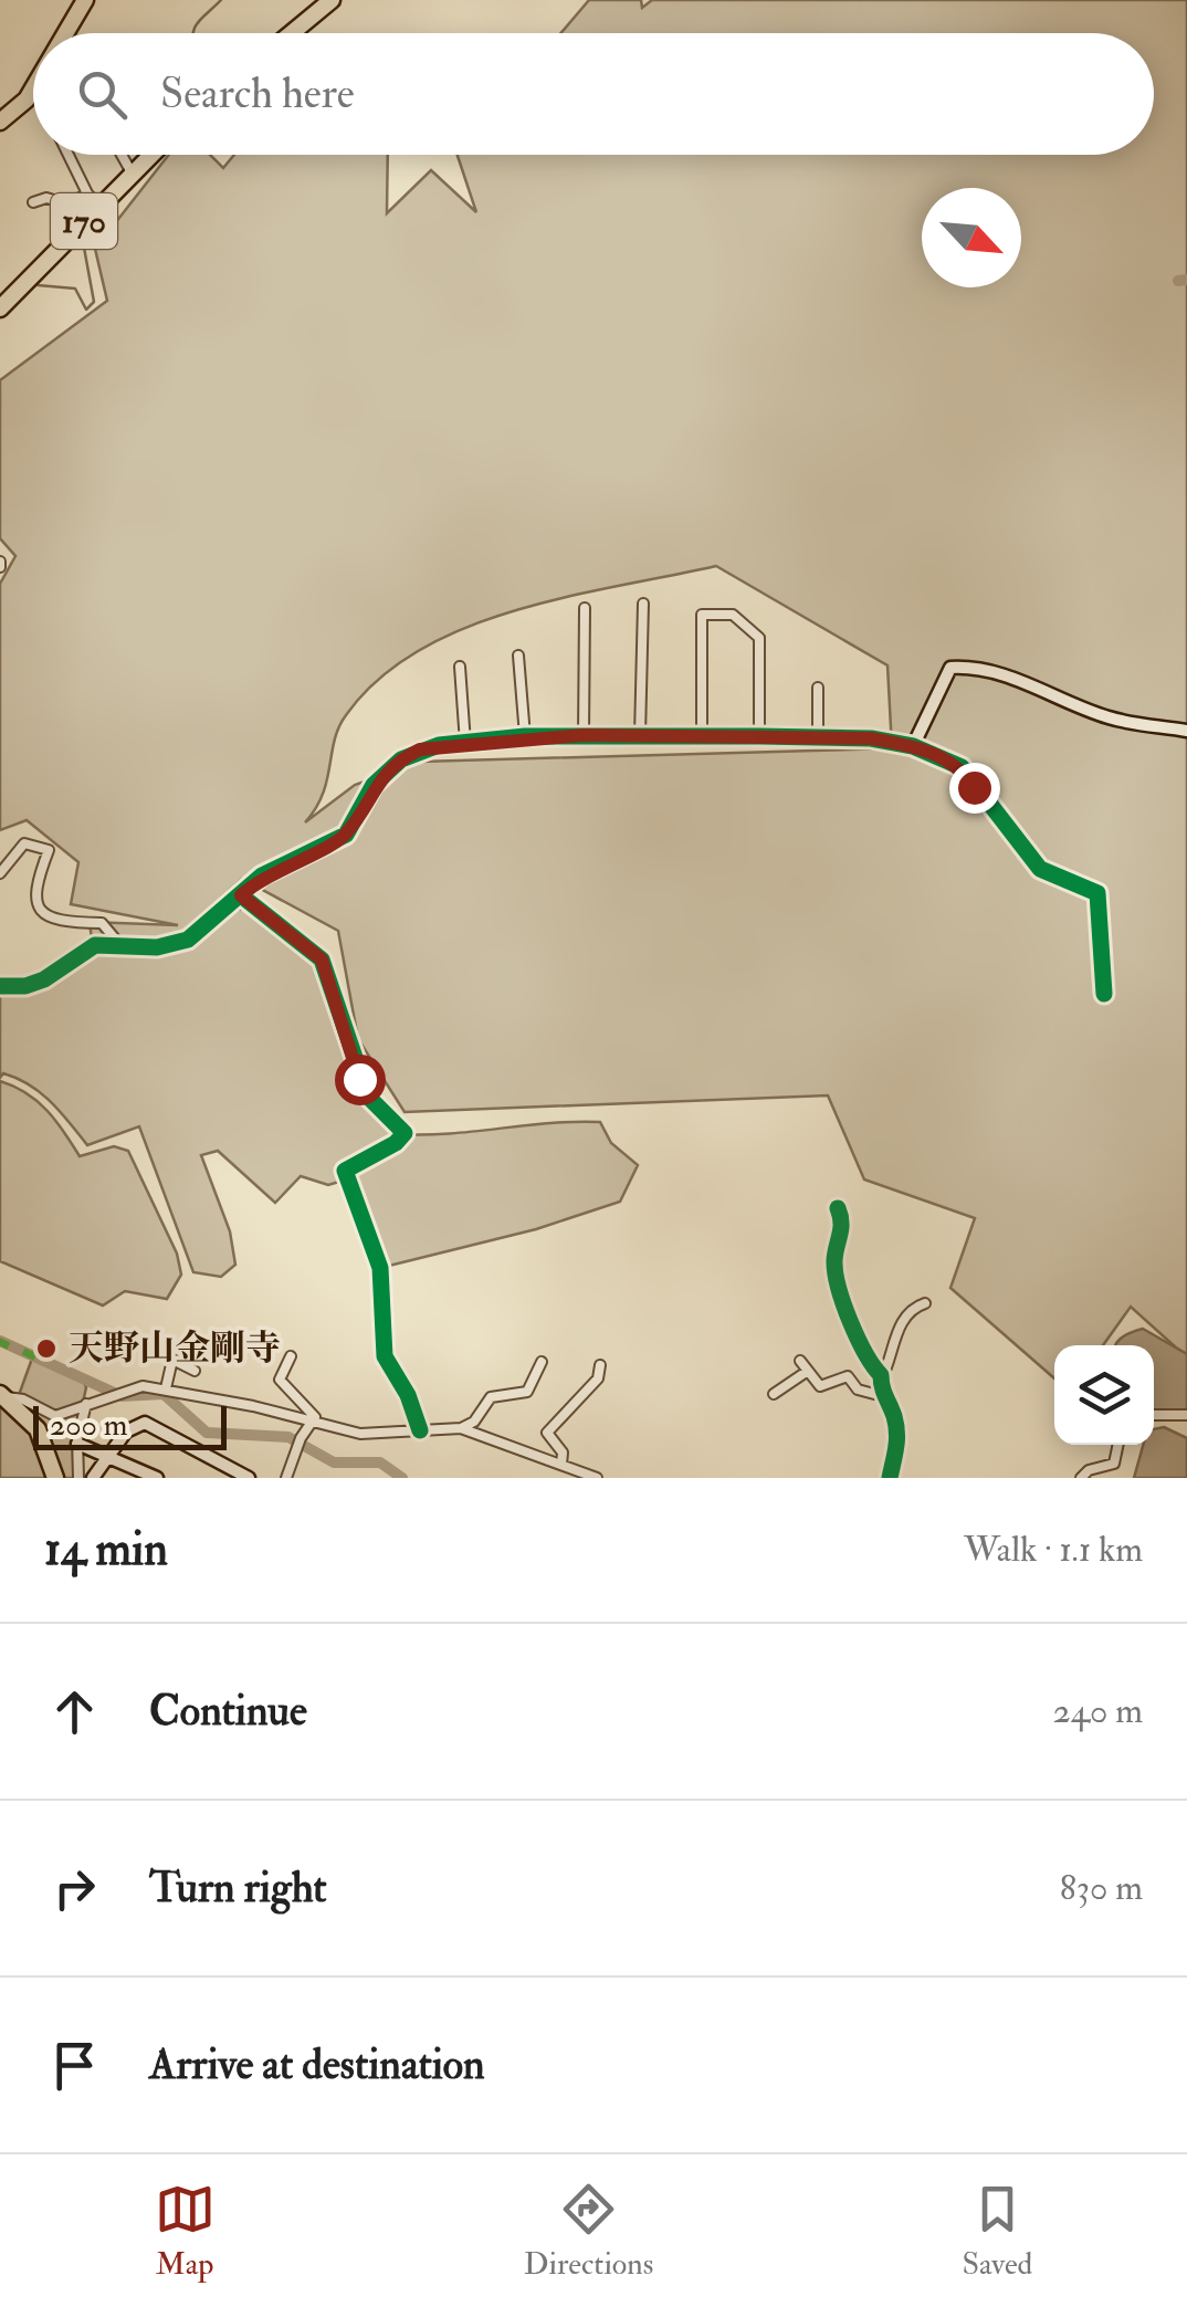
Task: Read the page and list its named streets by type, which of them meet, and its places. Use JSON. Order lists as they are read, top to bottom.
{
  "streets": {
    "highway": ["170"]
  },
  "places": ["天野山金剛寺"],
  "scale_bar": "200 m",
  "north": "bottom right",
  "page": {
    "search": "Search here",
    "scale": "200 m",
    "heading": ["14 min", "Walk · 1.1 km"],
    "list": [
      ["Continue", "240 m"],
      ["Turn right", "830 m"],
      "Arrive at destination"
    ],
    "nav": ["Map", "Directions", "Saved"]
  }
}
